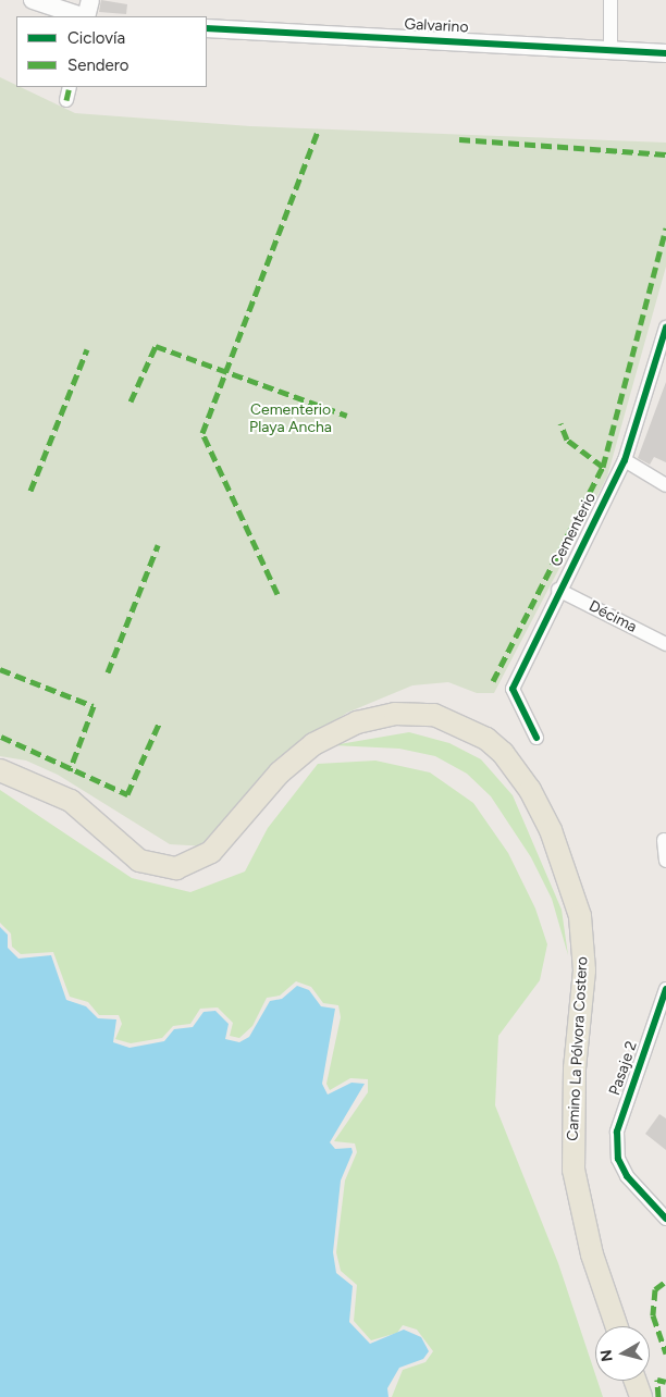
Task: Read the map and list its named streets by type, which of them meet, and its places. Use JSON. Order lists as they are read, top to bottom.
{
  "streets": {
    "main road": ["Camino La Pólvora Costero"],
    "street": [
      "Galvarino",
      "Cementerio",
      "Décima",
      "Pasaje 2"
    ]
  },
  "crossings": [
    ["Cementerio", "Décima"]
  ],
  "parks": ["Cementerio Playa Ancha"],
  "legend": ["Ciclovía", "Sendero"],
  "north": "left"
}
